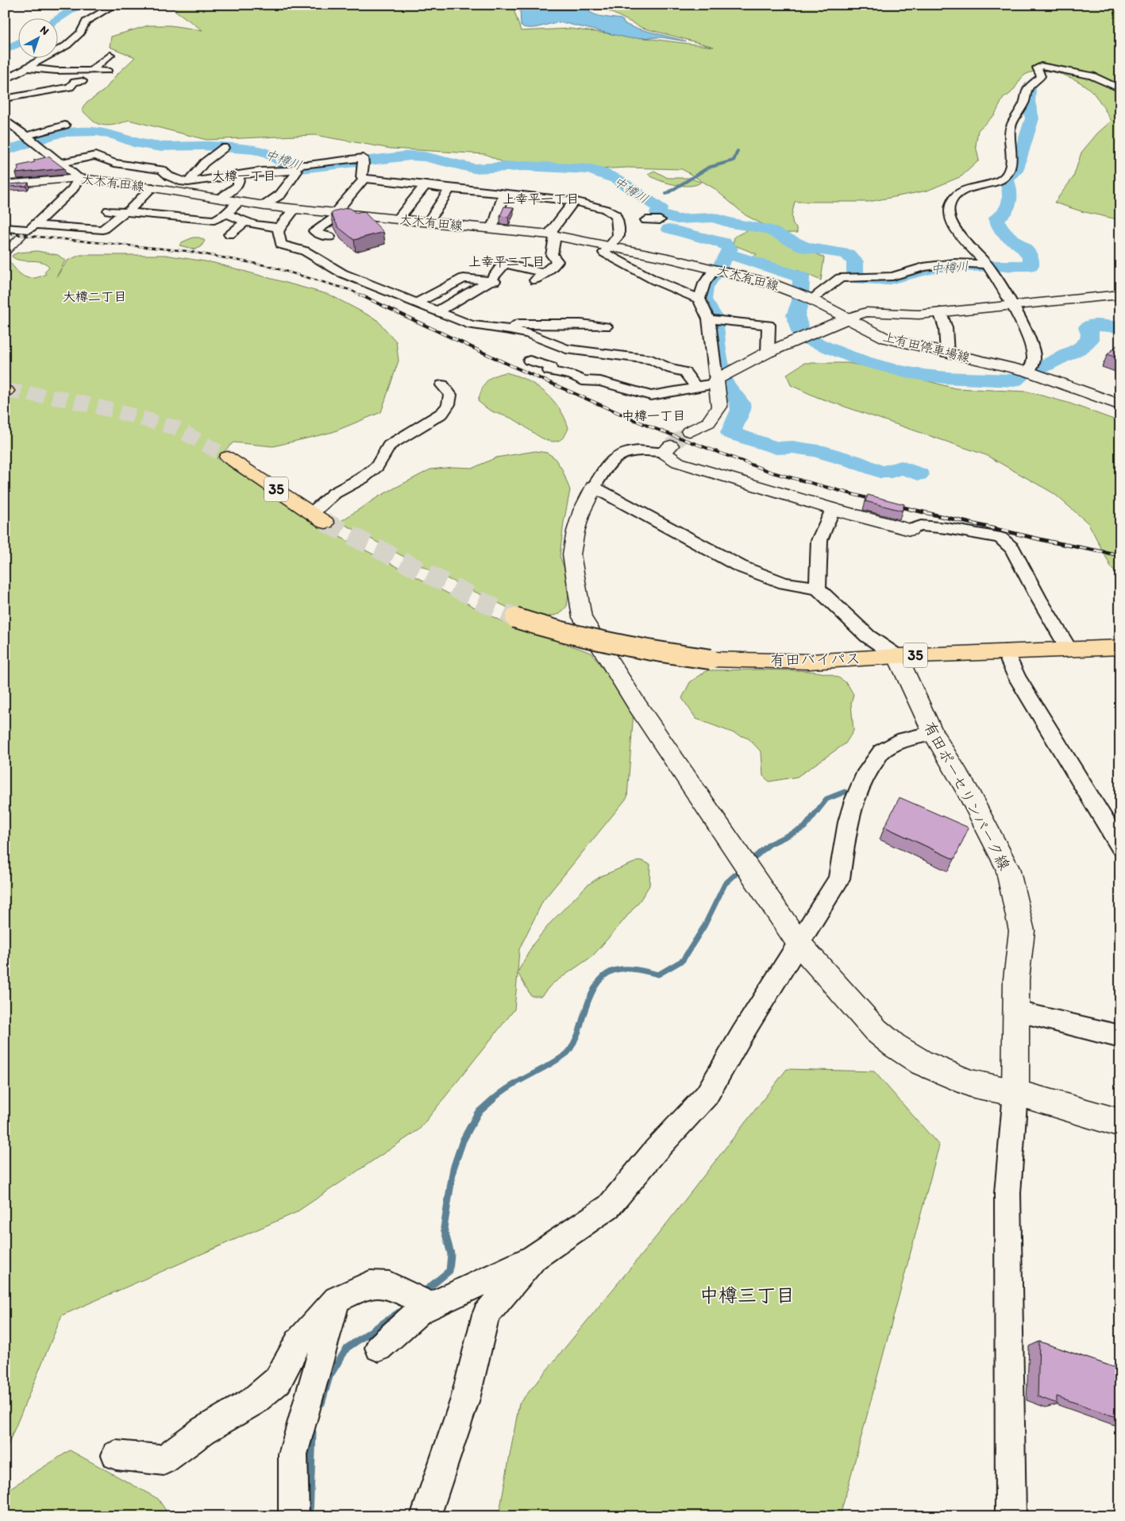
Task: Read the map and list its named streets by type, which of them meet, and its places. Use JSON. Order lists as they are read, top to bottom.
{
  "streets": {
    "highway": ["35", "有田バイパス"],
    "main road": ["大木有田線", "上有田停車場線", "有田ポーセリンパーク線"]
  },
  "crossings": [
    ["大木有田線", "上有田停車場線"],
    ["有田バイパス", "有田ポーセリンパーク線"]
  ],
  "districts": [
    "大樽一丁目",
    "上幸平一丁目",
    "上幸平二丁目",
    "大樽二丁目",
    "中樽一丁目",
    "中樽三丁目"
  ],
  "water": ["中樽川"],
  "north": "top right"
}
